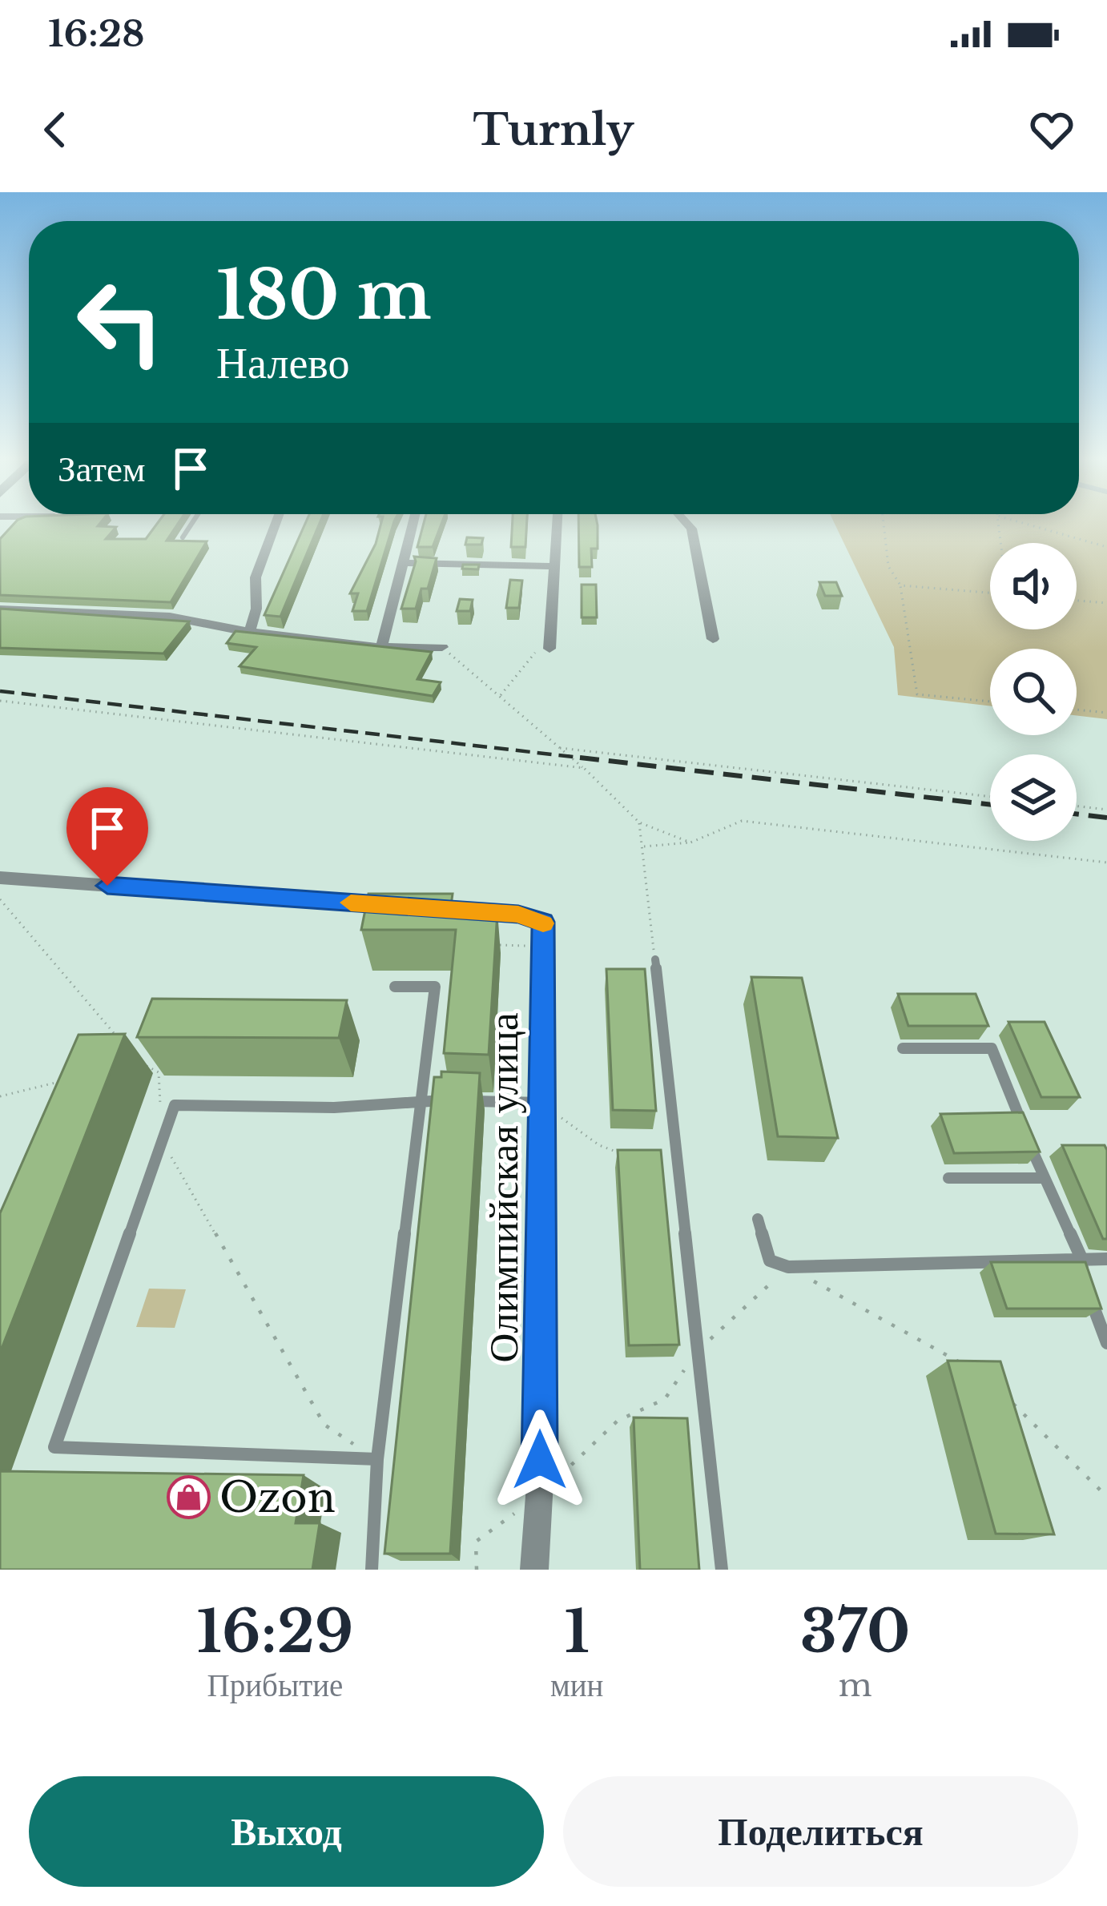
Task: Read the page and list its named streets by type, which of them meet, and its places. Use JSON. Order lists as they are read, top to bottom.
{
  "streets": {
    "street": ["Олимпийская улица"]
  },
  "places": {
    "shop": ["Ozon"]
  },
  "page": {
    "status": "16:28",
    "header": "Turnly",
    "turn": ["180 m", "Налево"],
    "then": "Затем",
    "eta": [
      "16:29",
      "Прибытие",
      "1",
      "мин",
      "370",
      "m"
    ],
    "buttons": ["Выход", "Поделиться"]
  }
}
